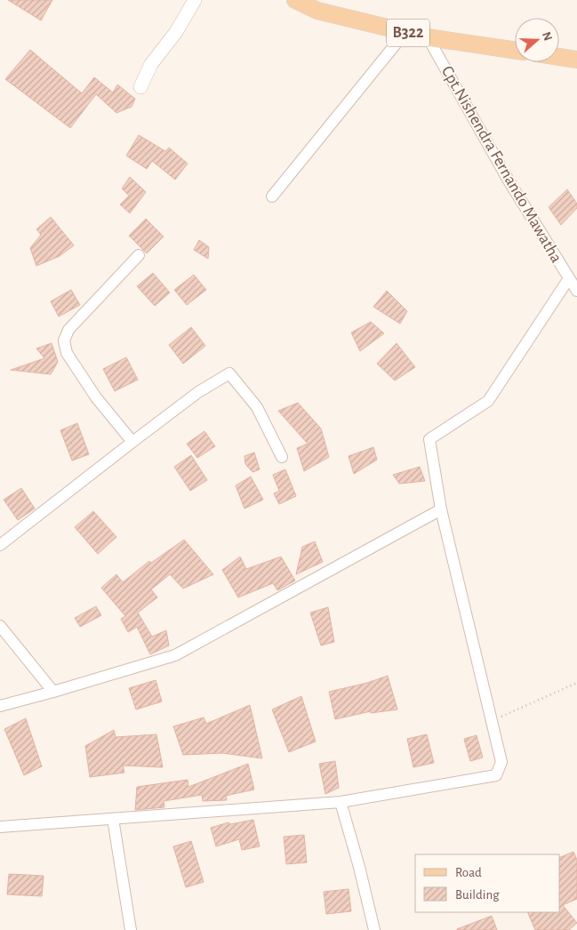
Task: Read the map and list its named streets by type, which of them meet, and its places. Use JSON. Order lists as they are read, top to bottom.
{
  "streets": {
    "main road": ["B322"],
    "street": ["Cpt.Nishendra Fernando Mawatha"]
  },
  "crossings": [
    ["B322", "Cpt.Nishendra Fernando Mawatha"]
  ],
  "legend": ["Road", "Building"],
  "north": "right"
}
